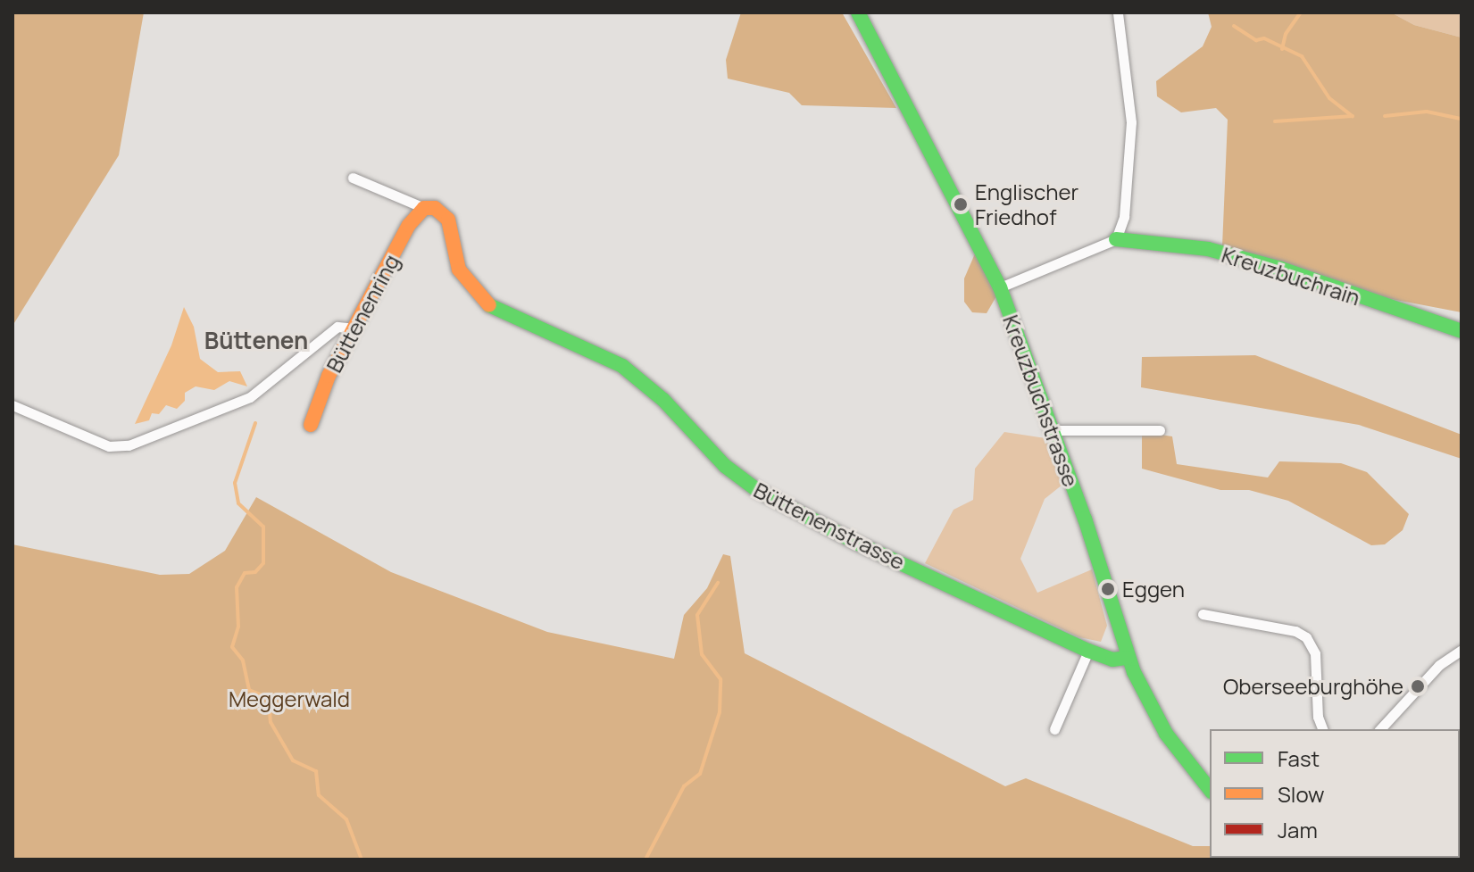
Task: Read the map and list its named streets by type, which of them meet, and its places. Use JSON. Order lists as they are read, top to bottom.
{
  "streets": {
    "street": [
      "Kreuzbuchrain",
      "Büttenenring",
      "Kreuzbuchstrasse",
      "Büttenenstrasse"
    ]
  },
  "crossings": [
    ["Büttenenring", "Büttenenstrasse"],
    ["Kreuzbuchstrasse", "Büttenenstrasse"]
  ],
  "districts": ["Büttenen"],
  "parks": ["Meggerwald"],
  "places": ["Englischer Friedhof", "Eggen", "Oberseeburghöhe"],
  "legend": ["Fast", "Slow", "Jam"]
}
